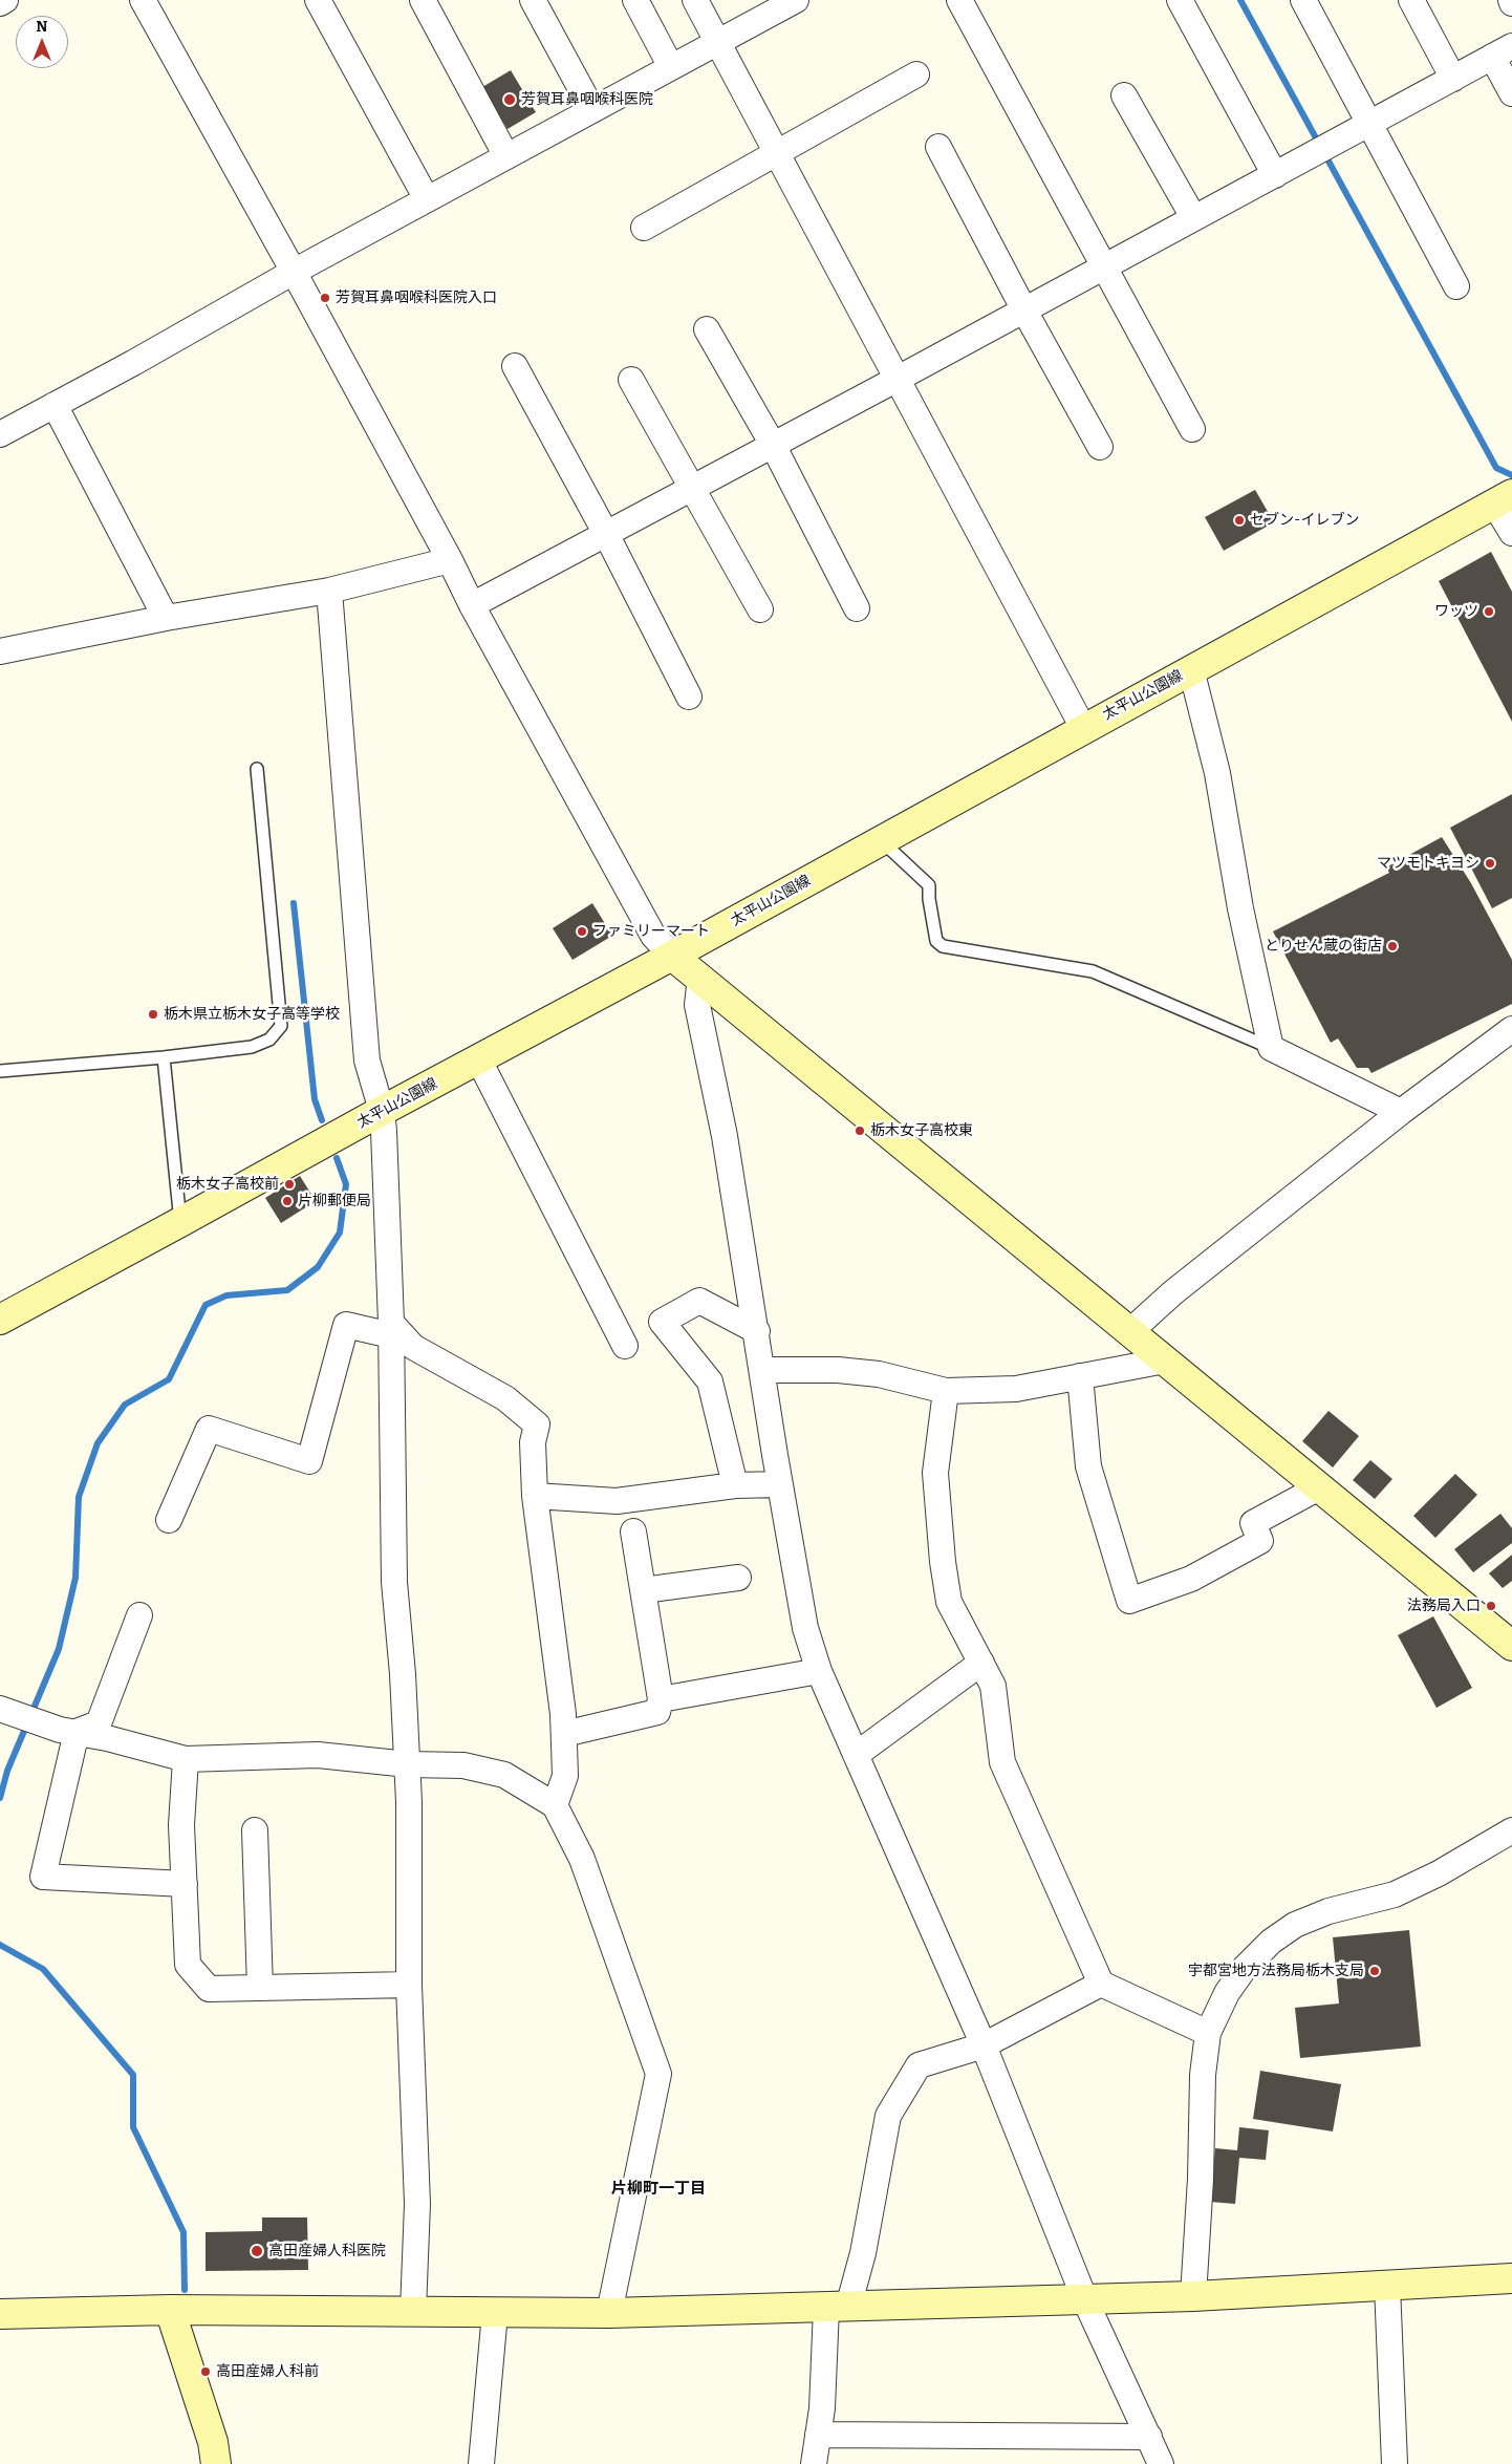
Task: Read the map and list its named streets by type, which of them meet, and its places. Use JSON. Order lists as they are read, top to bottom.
{
  "streets": {
    "street": ["太平山公園線"]
  },
  "districts": ["片柳町一丁目"],
  "places": [
    "芳賀耳鼻咽喉科医院",
    "芳賀耳鼻咽喉科医院入口",
    "セブン-イレブン",
    "ワッツ",
    "マツモトキヨシ",
    "ファミリーマート",
    "とりせん蔵の街店",
    "栃木県立栃木女子高等学校",
    "栃木女子高校東",
    "栃木女子高校前",
    "片柳郵便局",
    "法務局入口",
    "宇都宮地方法務局栃木支局",
    "高田産婦人科医院",
    "高田産婦人科前"
  ],
  "north": "top"
}
